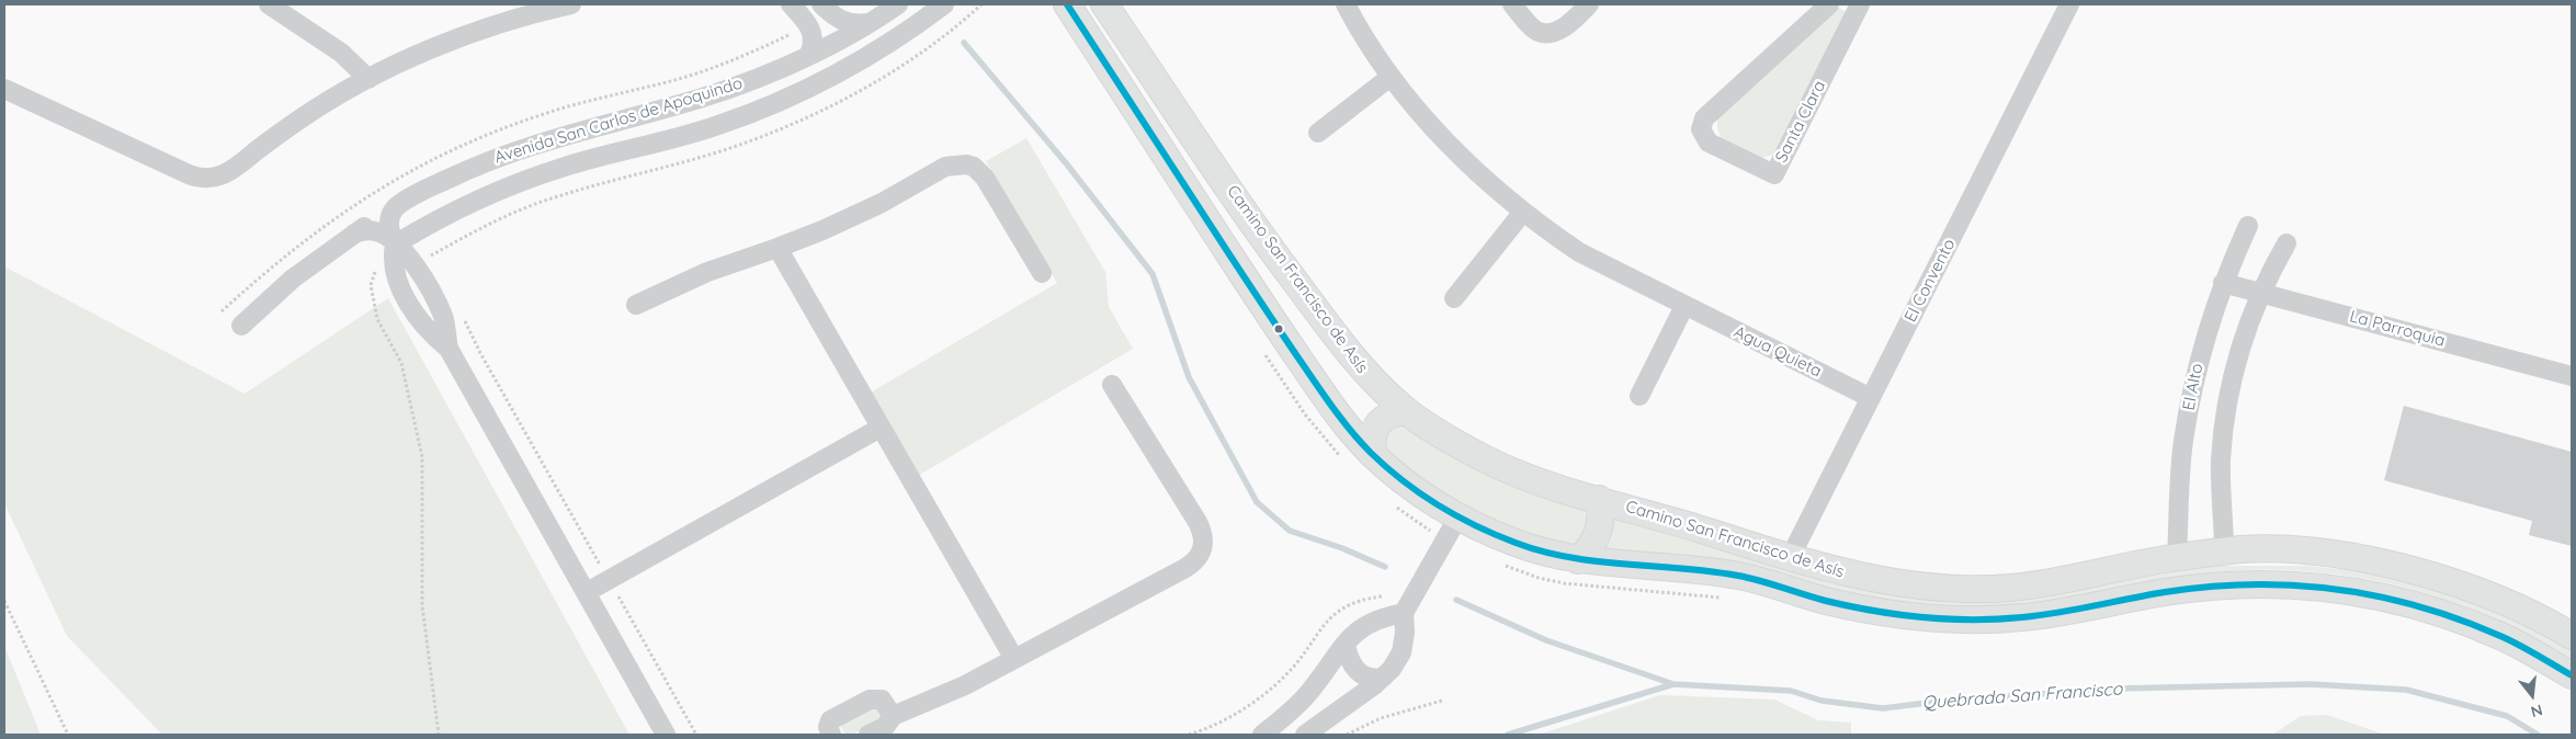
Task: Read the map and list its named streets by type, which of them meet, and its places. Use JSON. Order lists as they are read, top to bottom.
{
  "streets": {
    "main road": ["Camino San Francisco de Asís"],
    "street": [
      "Avenida San Carlos de Apoquindo",
      "Santa Clara",
      "El Convento",
      "La Parroquia",
      "Agua Quieta",
      "El Alto"
    ]
  },
  "crossings": [
    ["Camino San Francisco de Asís", "El Convento"],
    ["Camino San Francisco de Asís", "El Alto"],
    ["El Convento", "Agua Quieta"],
    ["La Parroquia", "El Alto"]
  ],
  "water": ["Quebrada San Francisco"],
  "north": "bottom"
}
